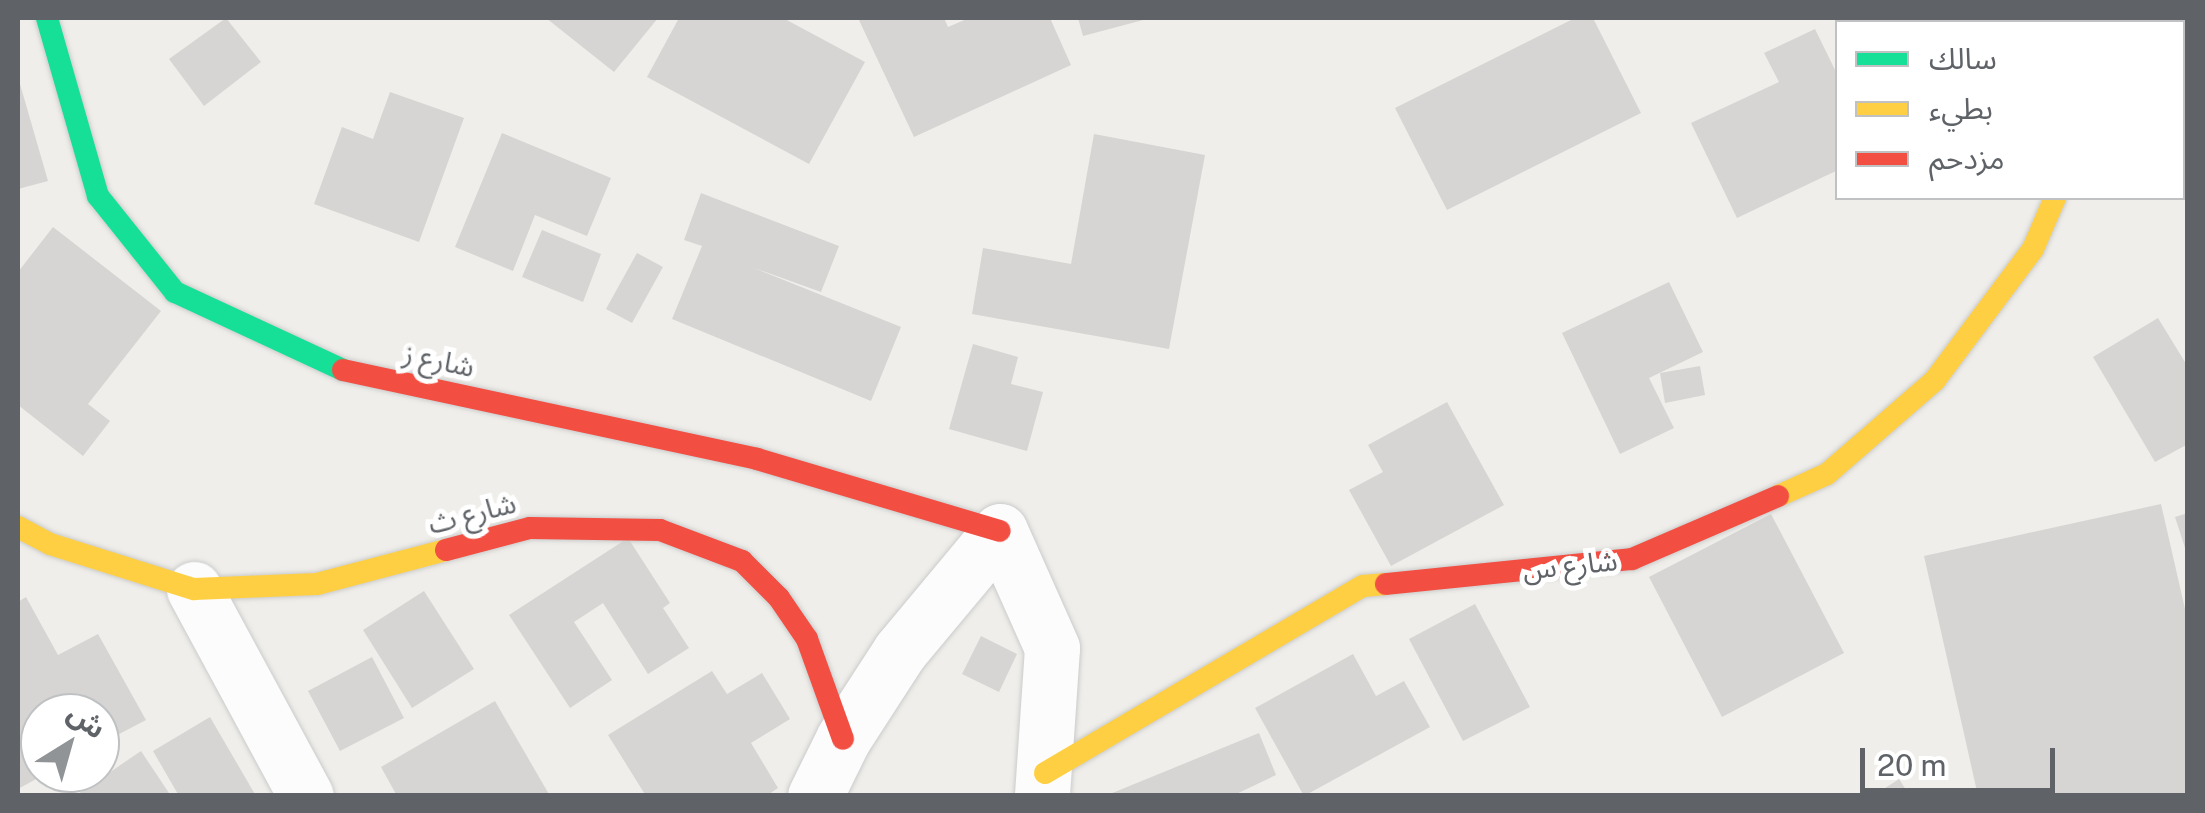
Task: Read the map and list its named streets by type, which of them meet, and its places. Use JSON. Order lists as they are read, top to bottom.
{
  "streets": {
    "street": ["شارع ﺯ", "شارع ث", "شارع ﺱ"]
  },
  "legend": ["سالك", "بطيء", "مزدحم"],
  "scale_bar": "20 m",
  "north": "top right"
}
